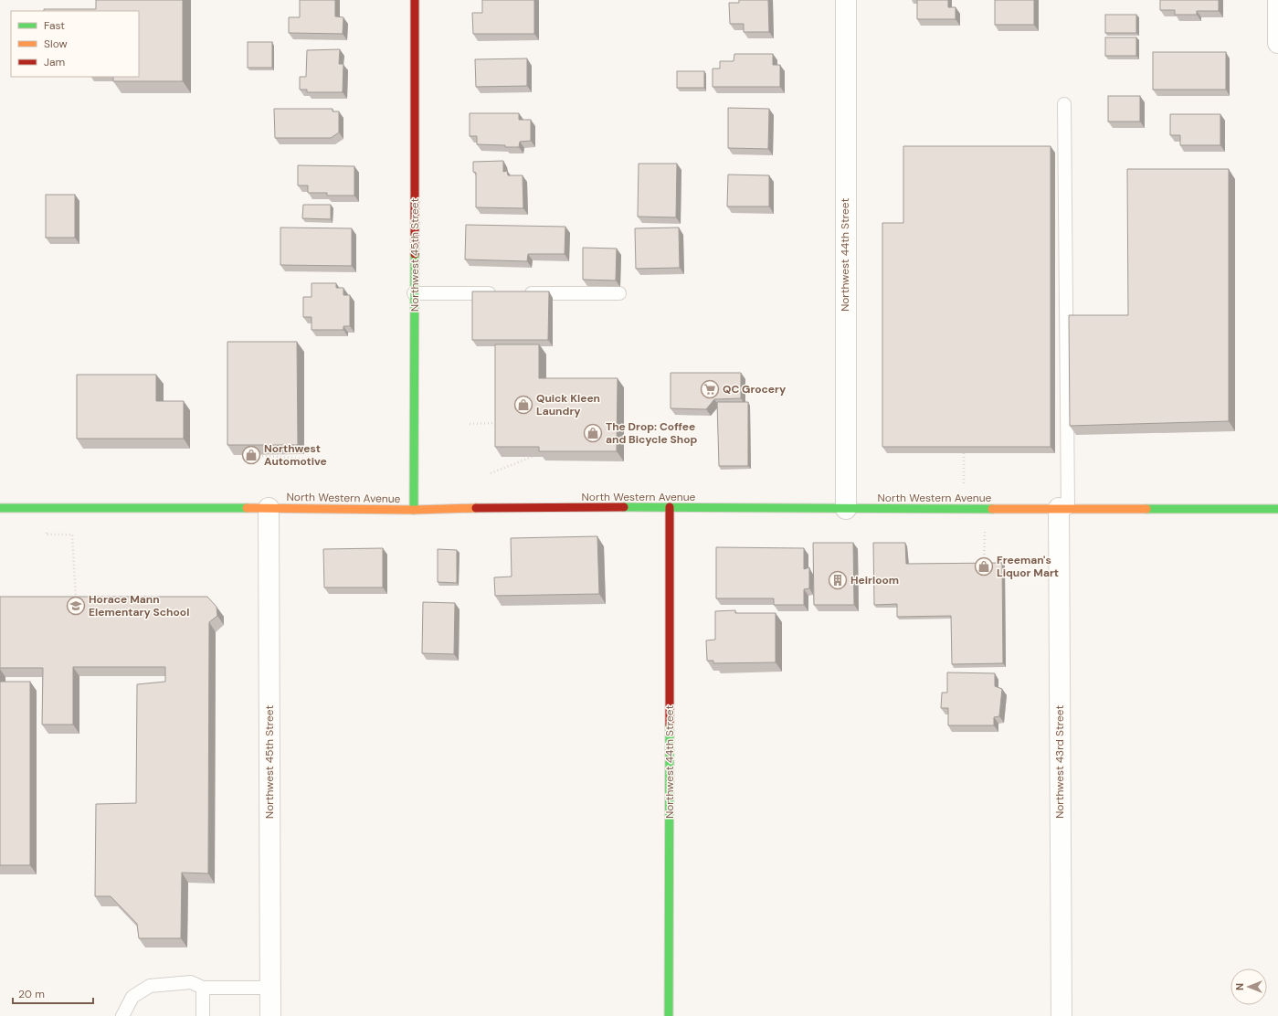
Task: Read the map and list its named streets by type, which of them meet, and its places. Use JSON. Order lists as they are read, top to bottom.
{
  "streets": {
    "street": [
      "Northwest 45th Street",
      "Northwest 44th Street",
      "North Western Avenue",
      "Northwest 43rd Street"
    ]
  },
  "crossings": [
    ["Northwest 45th Street", "North Western Avenue"],
    ["Northwest 44th Street", "North Western Avenue"],
    ["North Western Avenue", "Northwest 43rd Street"]
  ],
  "places": {
    "supermarket": ["QC Grocery"],
    "shop": [
      "Quick Kleen Laundry",
      "The Drop: Coffee and Bicycle Shop",
      "Northwest Automotive",
      "Freeman's Liquor Mart"
    ],
    "building": ["Heirloom"],
    "school or university": ["Horace Mann Elementary School"]
  },
  "legend": ["Fast", "Slow", "Jam"],
  "scale_bar": "20 m",
  "north": "left"
}
